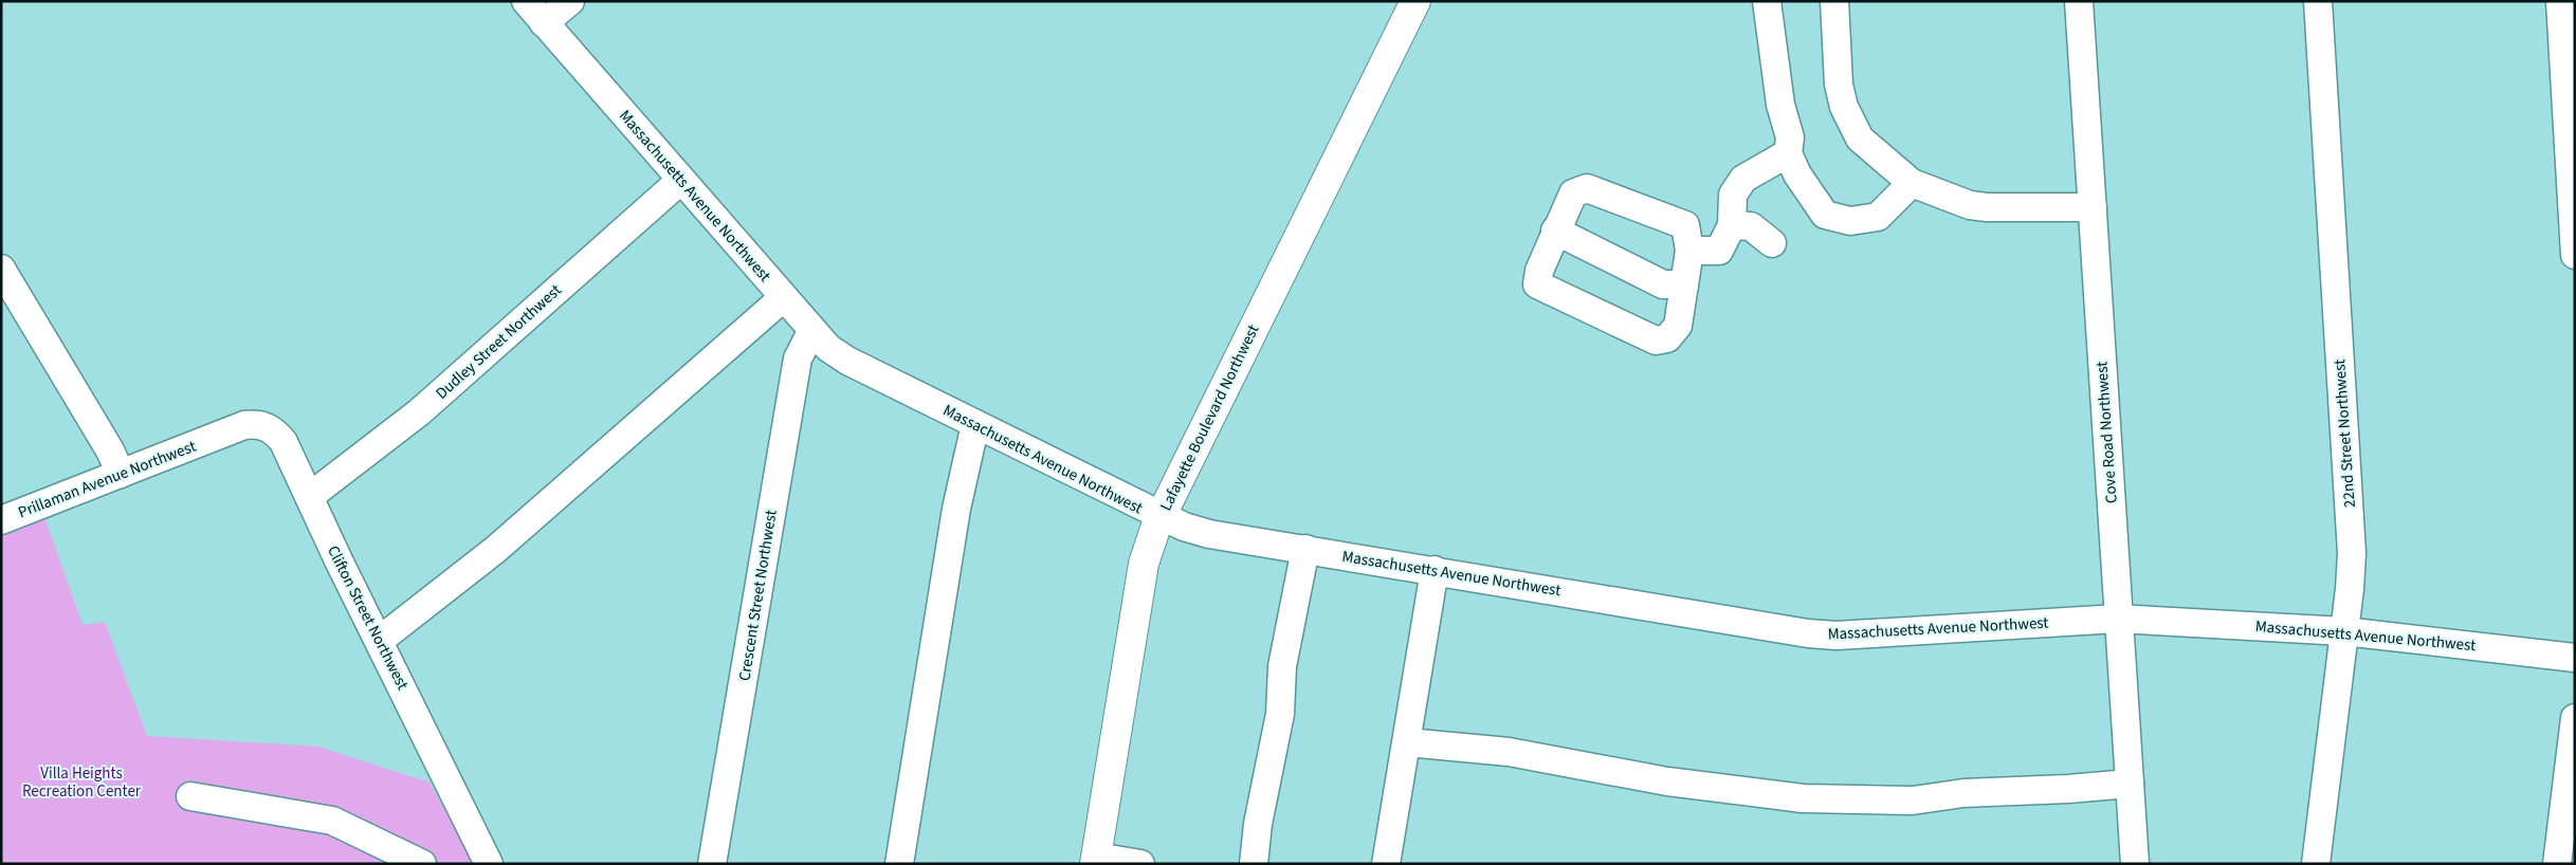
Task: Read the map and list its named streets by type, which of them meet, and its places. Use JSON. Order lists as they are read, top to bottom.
{
  "streets": {
    "main road": ["Lafayette Boulevard Northwest"],
    "street": [
      "Massachusetts Avenue Northwest",
      "Dudley Street Northwest",
      "Cove Road Northwest",
      "22nd Street Northwest",
      "Prillaman Avenue Northwest",
      "Crescent Street Northwest",
      "Clifton Street Northwest"
    ]
  },
  "crossings": [
    ["Massachusetts Avenue Northwest", "Dudley Street Northwest"],
    ["Massachusetts Avenue Northwest", "Lafayette Boulevard Northwest"],
    ["Massachusetts Avenue Northwest", "Cove Road Northwest"],
    ["Massachusetts Avenue Northwest", "22nd Street Northwest"],
    ["Massachusetts Avenue Northwest", "Crescent Street Northwest"],
    ["Dudley Street Northwest", "Clifton Street Northwest"],
    ["Prillaman Avenue Northwest", "Clifton Street Northwest"]
  ],
  "parks": ["Villa Heights Recreation Center"]
}
